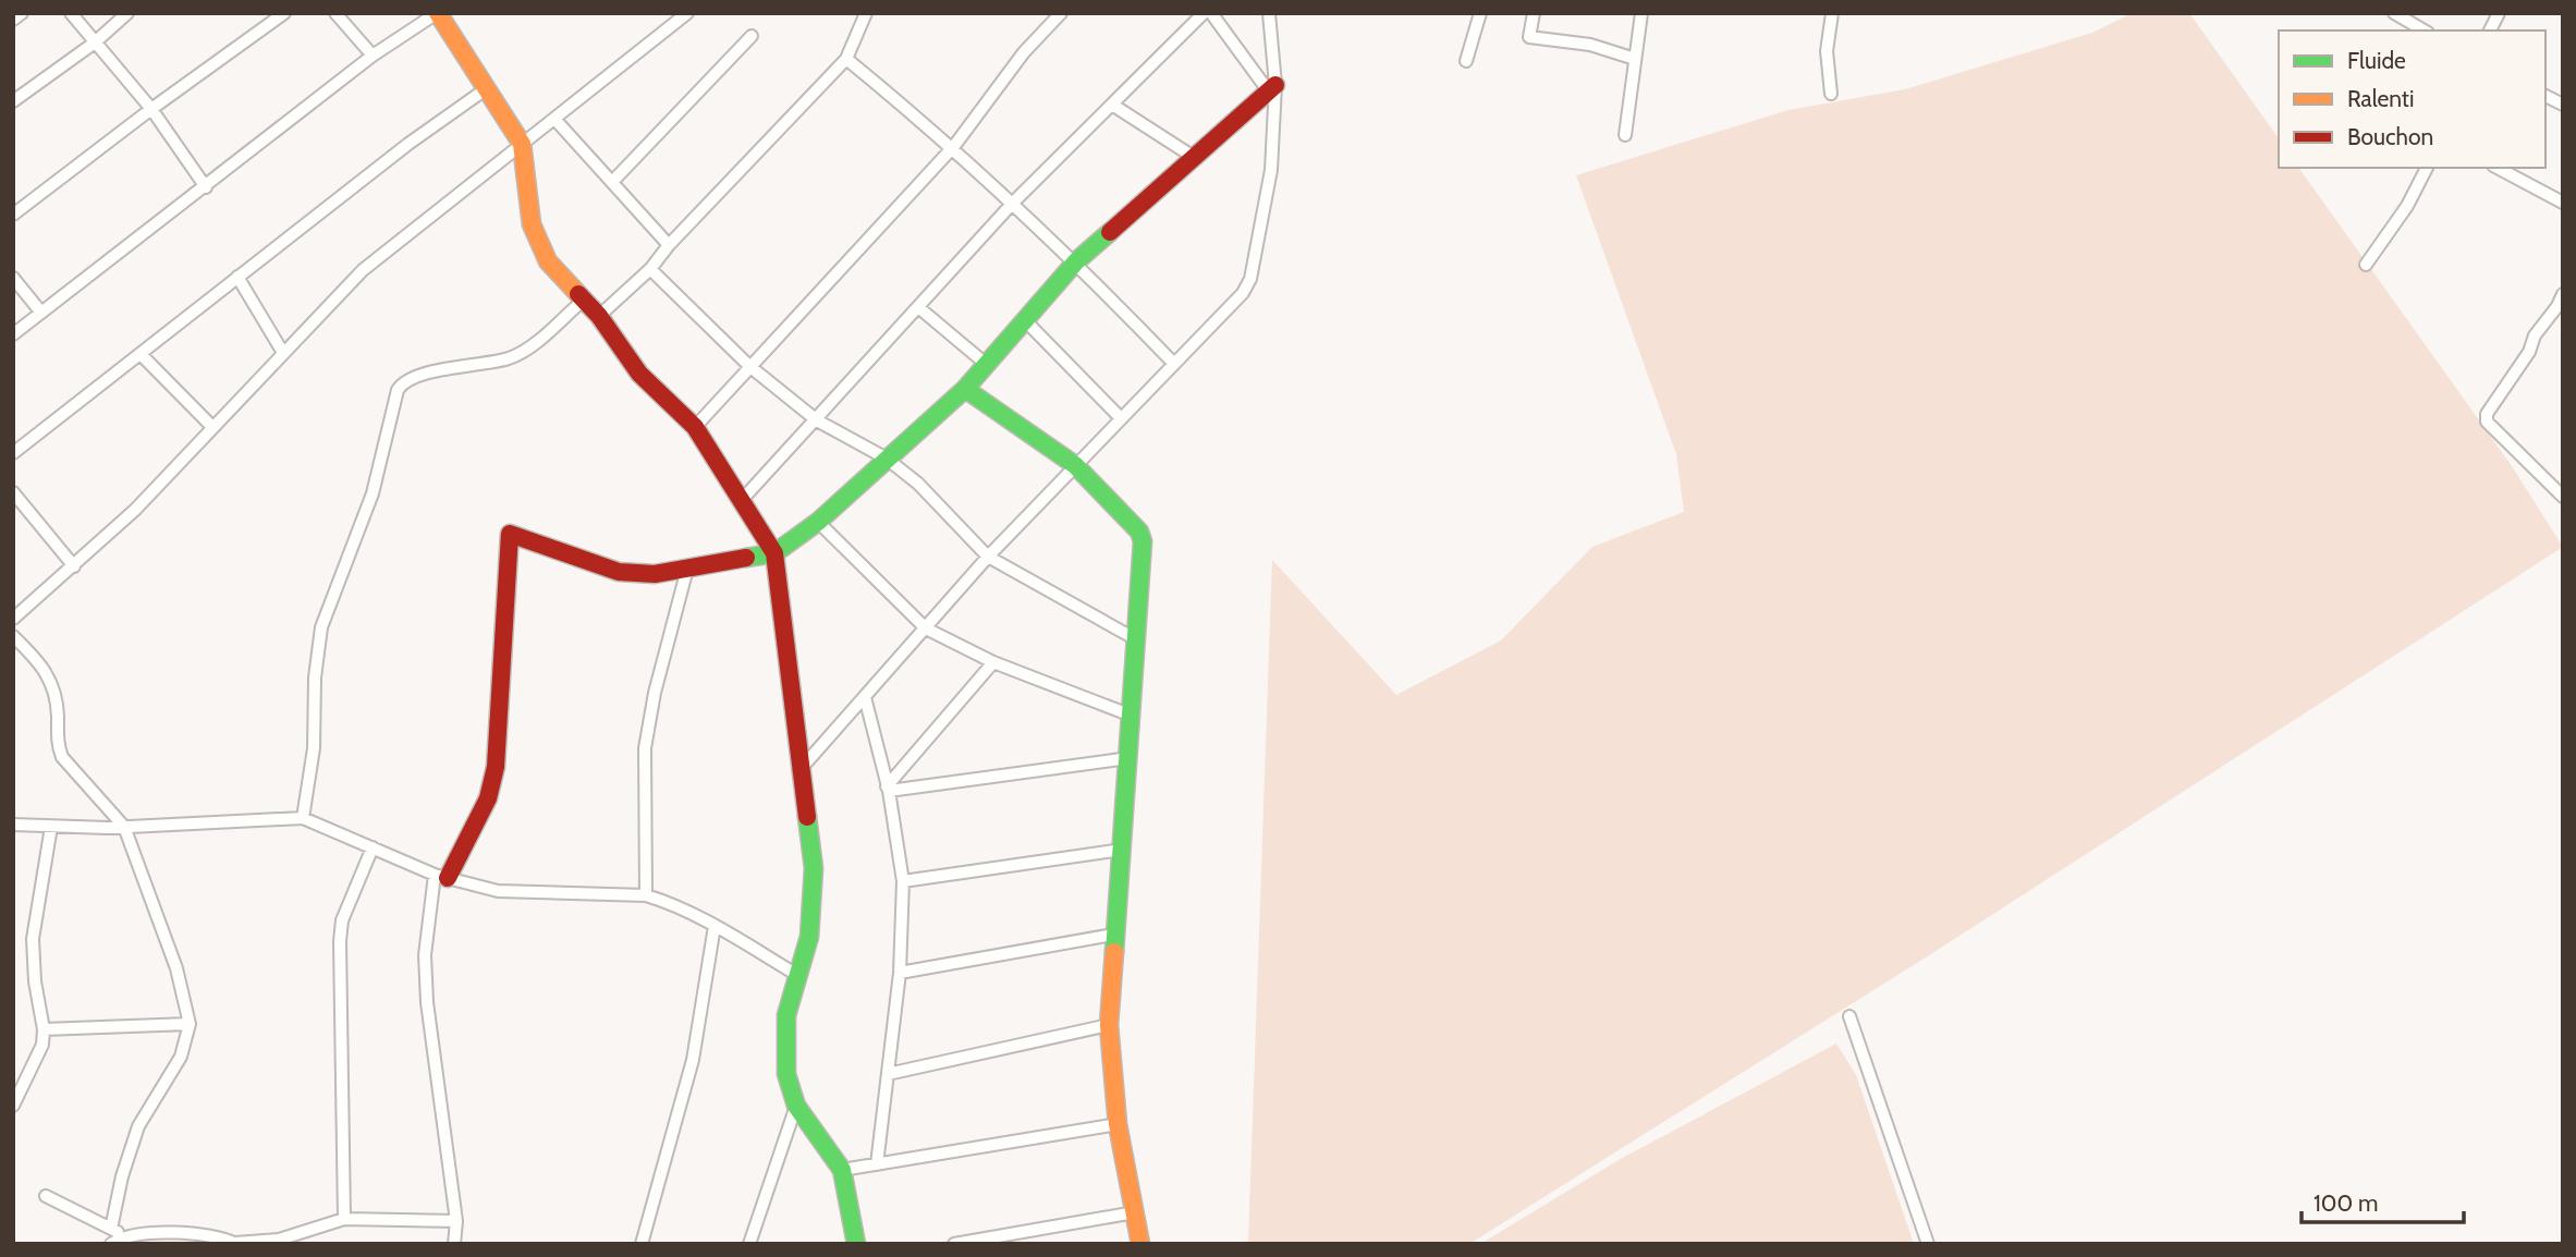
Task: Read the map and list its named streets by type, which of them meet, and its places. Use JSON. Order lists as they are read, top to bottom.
{
  "legend": ["Fluide", "Ralenti", "Bouchon"],
  "scale_bar": "100 m"
}
